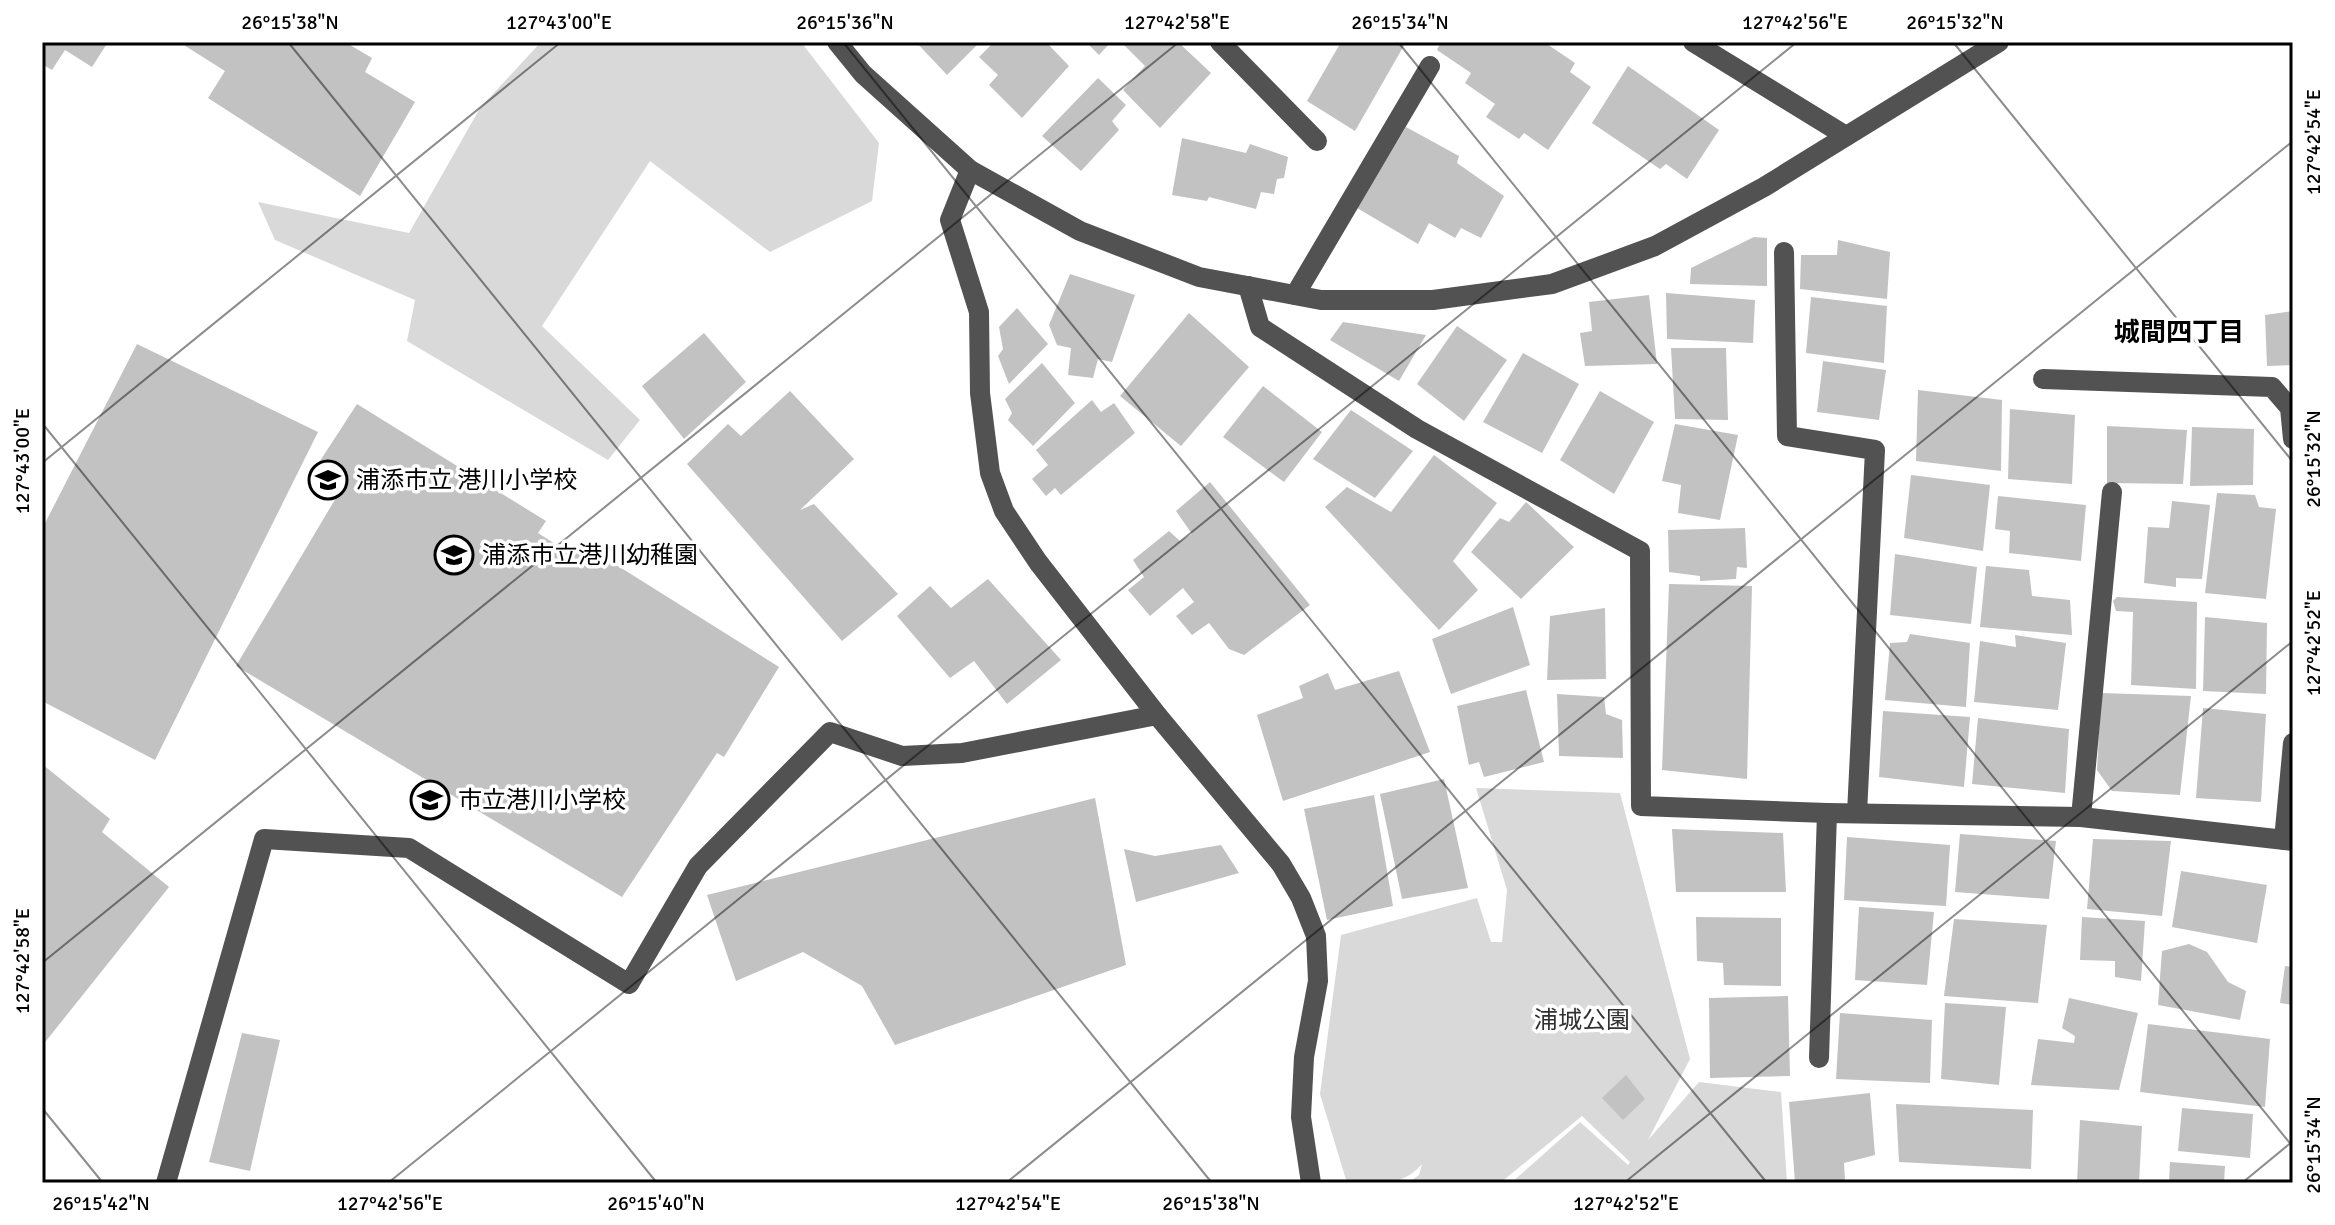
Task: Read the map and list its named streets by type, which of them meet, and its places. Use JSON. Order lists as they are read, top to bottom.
{
  "districts": ["城間四丁目"],
  "parks": ["浦城公園"],
  "places": {
    "school or university": ["浦添市立 港川小学校", "浦添市立港川幼稚園", "市立港川小学校"]
  },
  "coordinates": [
    "26°15'38\"N",
    "127°43'00\"E",
    "26°15'36\"N",
    "127°42'58\"E",
    "26°15'34\"N",
    "127°42'56\"E",
    "26°15'32\"N",
    "127°42'54\"E",
    "127°42'52\"E",
    "26°15'42\"N",
    "26°15'40\"N"
  ]
}
